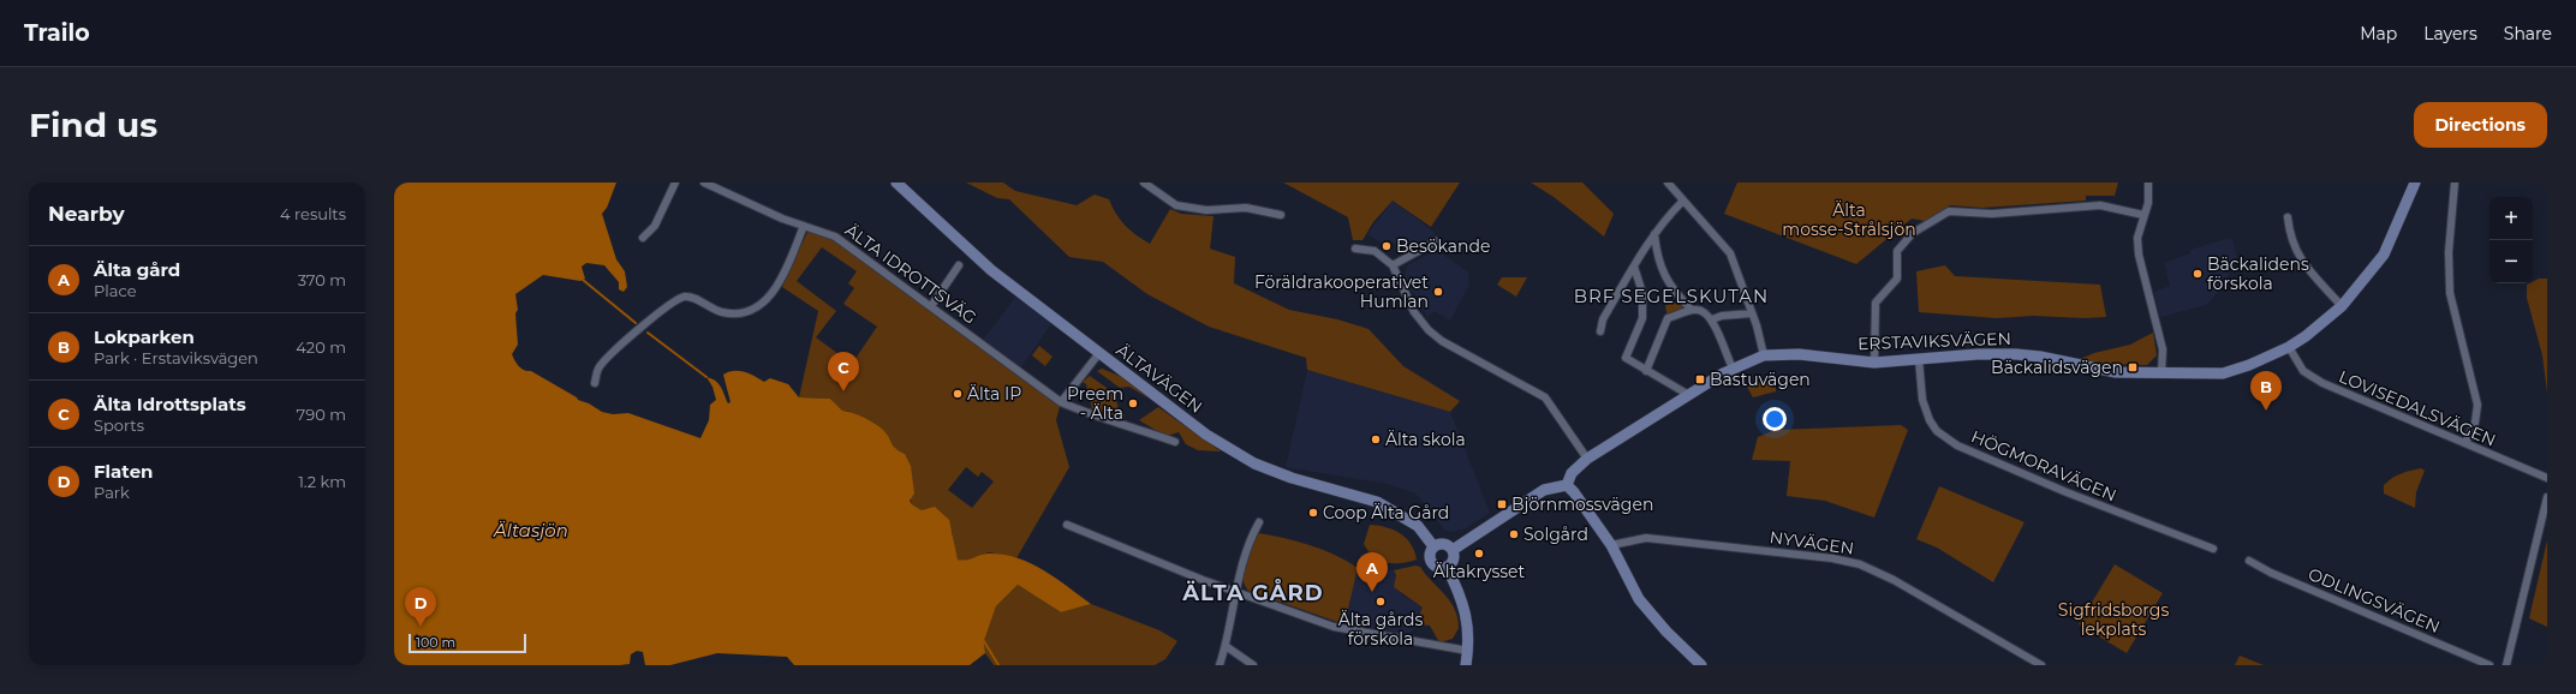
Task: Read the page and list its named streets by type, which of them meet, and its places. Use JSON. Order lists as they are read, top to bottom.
{
  "streets": {
    "street": [
      "ÄLTA IDROTTSVÄG",
      "ERSTAVIKSVÄGEN",
      "ÄLTAVÄGEN",
      "LOVISEDALSVÄGEN",
      "HÖGMORAVÄGEN",
      "NYVÄGEN",
      "ODLINGSVÄGEN"
    ]
  },
  "crossings": [
    ["ERSTAVIKSVÄGEN", "LOVISEDALSVÄGEN"],
    ["ERSTAVIKSVÄGEN", "HÖGMORAVÄGEN"]
  ],
  "districts": ["BRF SEGELSKUTAN", "ÄLTA GÅRD"],
  "water": ["Ältasjön"],
  "parks": ["Älta mosse-Strålsjön", "Sigfridsborgs lekplats"],
  "places": {
    "other": [
      "Besökande",
      "Bäckalidens förskola",
      "Föräldrakooperativet Humlan",
      "Älta IP",
      "Preem - Älta",
      "Älta skola",
      "Coop Älta Gård",
      "Solgård",
      "Ältakrysset",
      "Älta gårds förskola"
    ],
    "transit": ["Bäckalidsvägen", "Bastuvägen", "Björnmossvägen"]
  },
  "scale_bar": "100 m",
  "page": {
    "header": "Trailo",
    "nav": ["Map", "Layers", "Share"],
    "buttons": "Directions",
    "title": "Find us",
    "heading": ["Nearby", "4 results"],
    "map_buttons": ["+", "−"],
    "list": [
      {
        "mark": "A",
        "name": "Älta gård",
        "note": "Place",
        "value": "370 m"
      },
      {
        "mark": "B",
        "name": "Lokparken",
        "note": "Park · Erstaviksvägen",
        "value": "420 m"
      },
      {
        "mark": "C",
        "name": "Älta Idrottsplats",
        "note": "Sports",
        "value": "790 m"
      },
      {
        "mark": "D",
        "name": "Flaten",
        "note": "Park",
        "value": "1.2 km"
      }
    ],
    "pins": [
      "C",
      "B",
      "A",
      "D"
    ],
    "scale": "100 m"
  }
}
